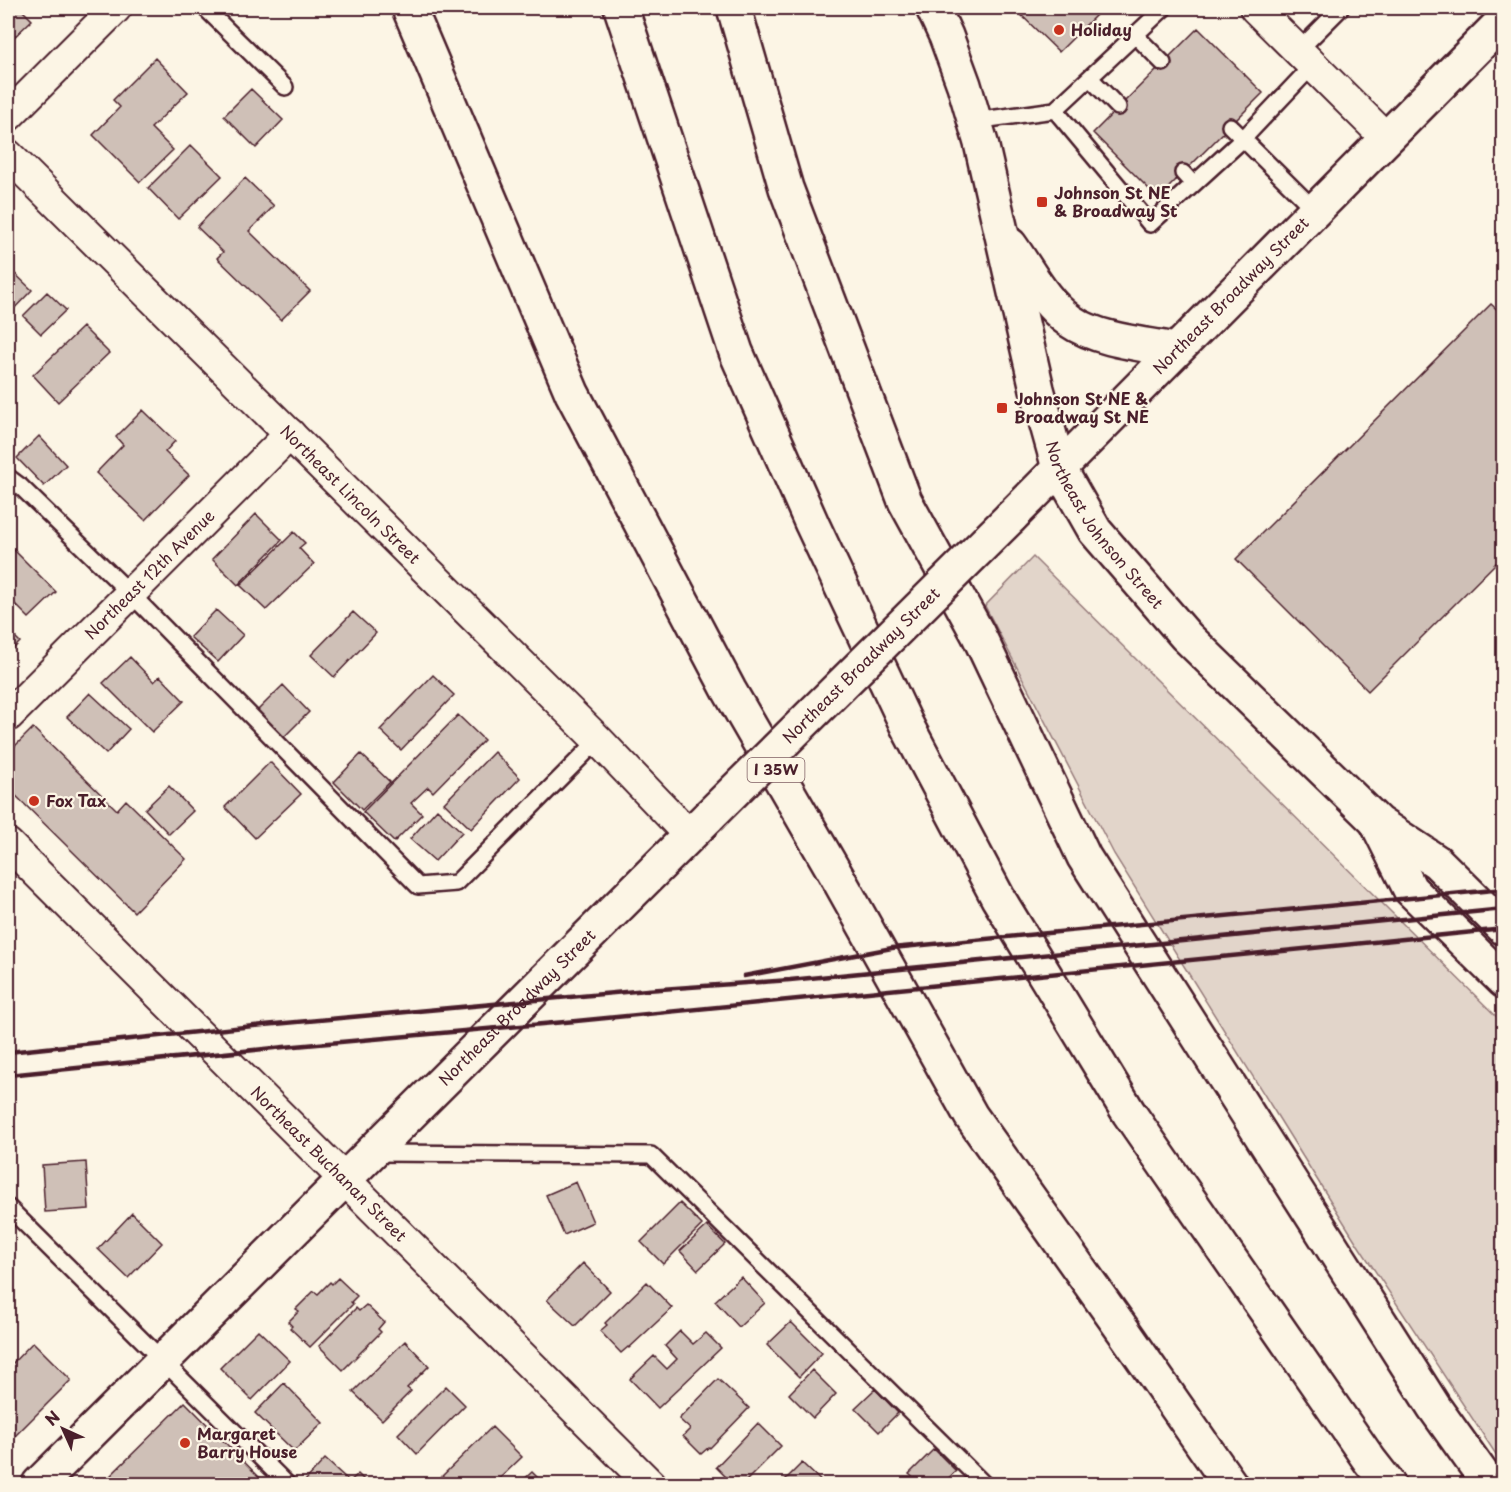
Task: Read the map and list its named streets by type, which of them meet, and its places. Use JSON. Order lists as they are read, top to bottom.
{
  "streets": {
    "main road": ["Northeast Broadway Street", "Northeast Johnson Street", "I 35W"],
    "street": ["Northeast Lincoln Street", "Northeast 12th Avenue", "Northeast Buchanan Street"]
  },
  "crossings": [
    ["Northeast Broadway Street", "Northeast Lincoln Street"],
    ["Northeast Broadway Street", "Northeast Johnson Street"],
    ["Northeast Broadway Street", "Northeast Buchanan Street"],
    ["Northeast Lincoln Street", "Northeast 12th Avenue"]
  ],
  "places": {
    "other": ["Holiday", "Fox Tax", "Margaret Barry House"],
    "transit": ["Johnson St NE & Broadway St", "Johnson St NE & Broadway St NE"]
  },
  "north": "top left"
}
